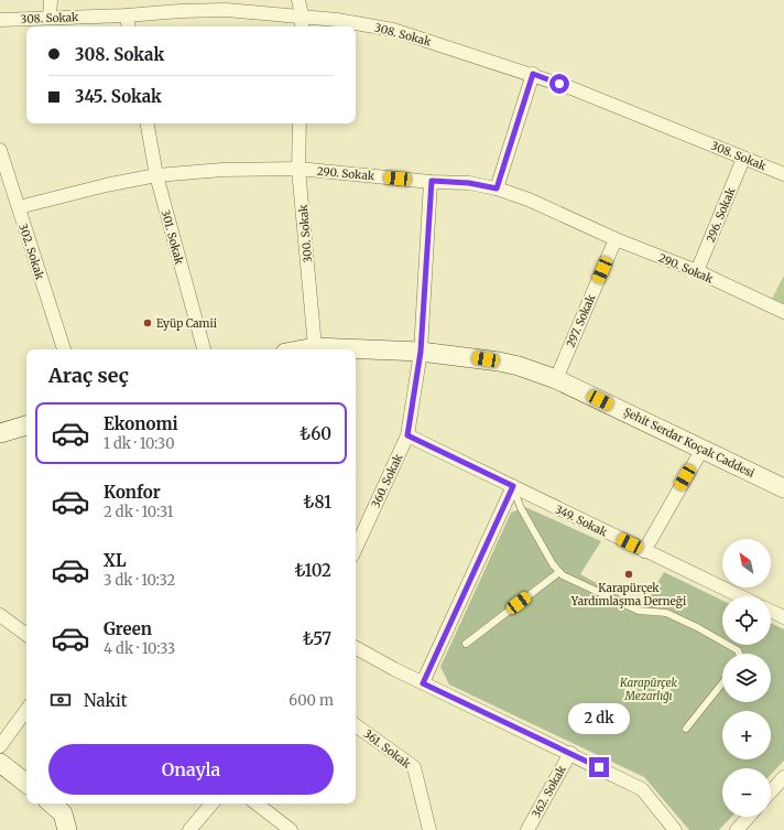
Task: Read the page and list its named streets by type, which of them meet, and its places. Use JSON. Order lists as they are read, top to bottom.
{
  "streets": {
    "street": [
      "308. Sokak",
      "290. Sokak",
      "296. Sokak",
      "300. Sokak",
      "301. Sokak",
      "302. Sokak",
      "297. Sokak",
      "Şehit Serdar Koçak Caddesi",
      "360. Sokak",
      "349. Sokak",
      "361. Sokak",
      "362. Sokak"
    ]
  },
  "crossings": [
    ["308. Sokak", "296. Sokak"],
    ["290. Sokak", "296. Sokak"],
    ["290. Sokak", "300. Sokak"],
    ["290. Sokak", "301. Sokak"],
    ["290. Sokak", "302. Sokak"],
    ["290. Sokak", "297. Sokak"],
    ["290. Sokak", "360. Sokak"],
    ["300. Sokak", "Şehit Serdar Koçak Caddesi"],
    ["297. Sokak", "Şehit Serdar Koçak Caddesi"],
    ["Şehit Serdar Koçak Caddesi", "360. Sokak"],
    ["360. Sokak", "349. Sokak"]
  ],
  "parks": ["Karapürçek Mezarlığı"],
  "places": ["Eyüp Camii", "Karapürçek Yardımlaşma Derneği"],
  "north": "top left",
  "page": {
    "banner": ["308. Sokak", "345. Sokak"],
    "heading": "Araç seç",
    "list": [
      {
        "name": "Ekonomi",
        "note": "1 dk · 10:30",
        "value": "₺60"
      },
      {
        "name": "Konfor",
        "note": "2 dk · 10:31",
        "value": "₺81"
      },
      {
        "name": "XL",
        "note": "3 dk · 10:32",
        "value": "₺102"
      },
      {
        "name": "Green",
        "note": "4 dk · 10:33",
        "value": "₺57"
      }
    ],
    "map_buttons": ["+", "−"],
    "pay": ["Nakit", "600 m"],
    "bubble": "2 dk",
    "buttons": "Onayla"
  }
}
